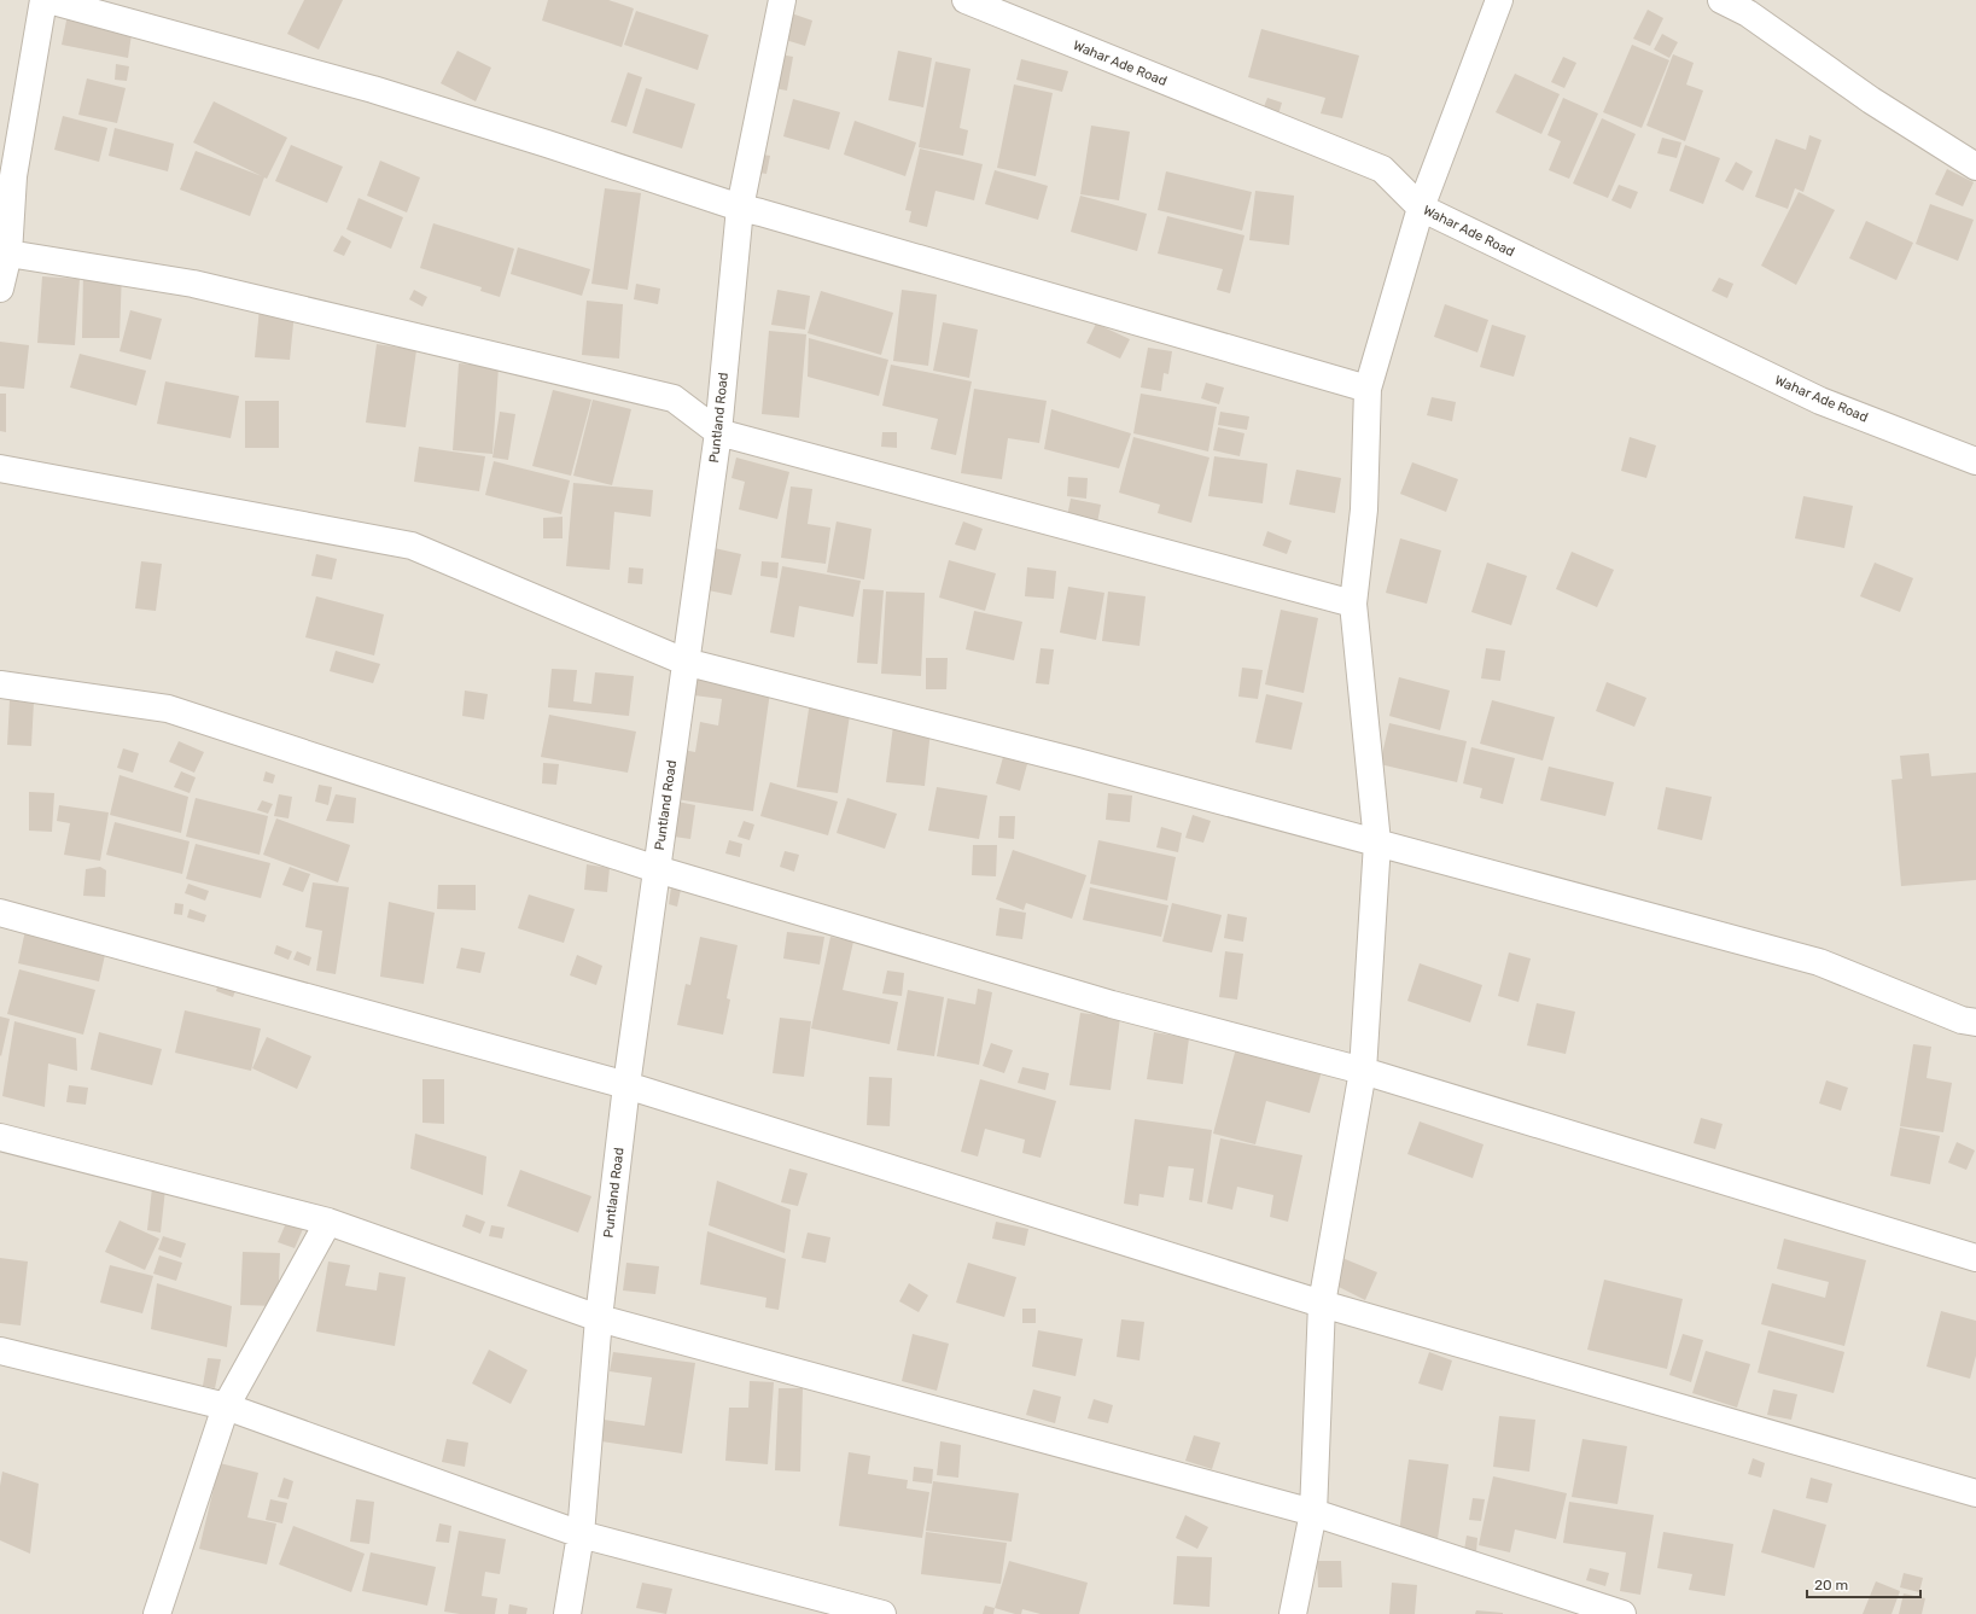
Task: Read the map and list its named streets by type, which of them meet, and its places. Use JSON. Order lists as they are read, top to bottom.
{
  "streets": {
    "street": ["Wahar Ade Road", "Puntland Road"]
  },
  "scale_bar": "20 m"
}
